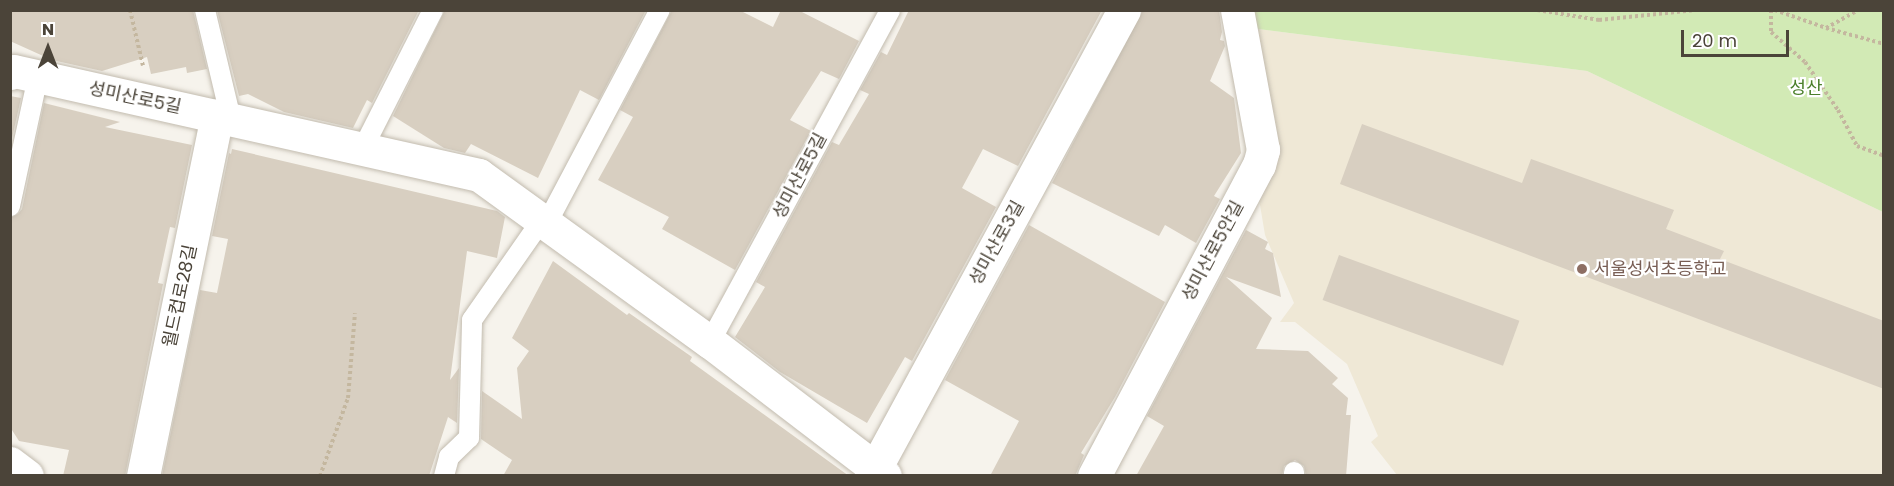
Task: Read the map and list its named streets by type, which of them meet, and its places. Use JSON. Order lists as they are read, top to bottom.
{
  "streets": {
    "street": [
      "성미산로5길",
      "성미산로3길",
      "성미산로5안길",
      "월드컵로28길"
    ]
  },
  "crossings": [
    ["성미산로5길", "성미산로3길"],
    ["성미산로5길", "월드컵로28길"]
  ],
  "parks": ["성산"],
  "places": ["서울성서초등학교"],
  "scale_bar": "20 m",
  "north": "top"
}
